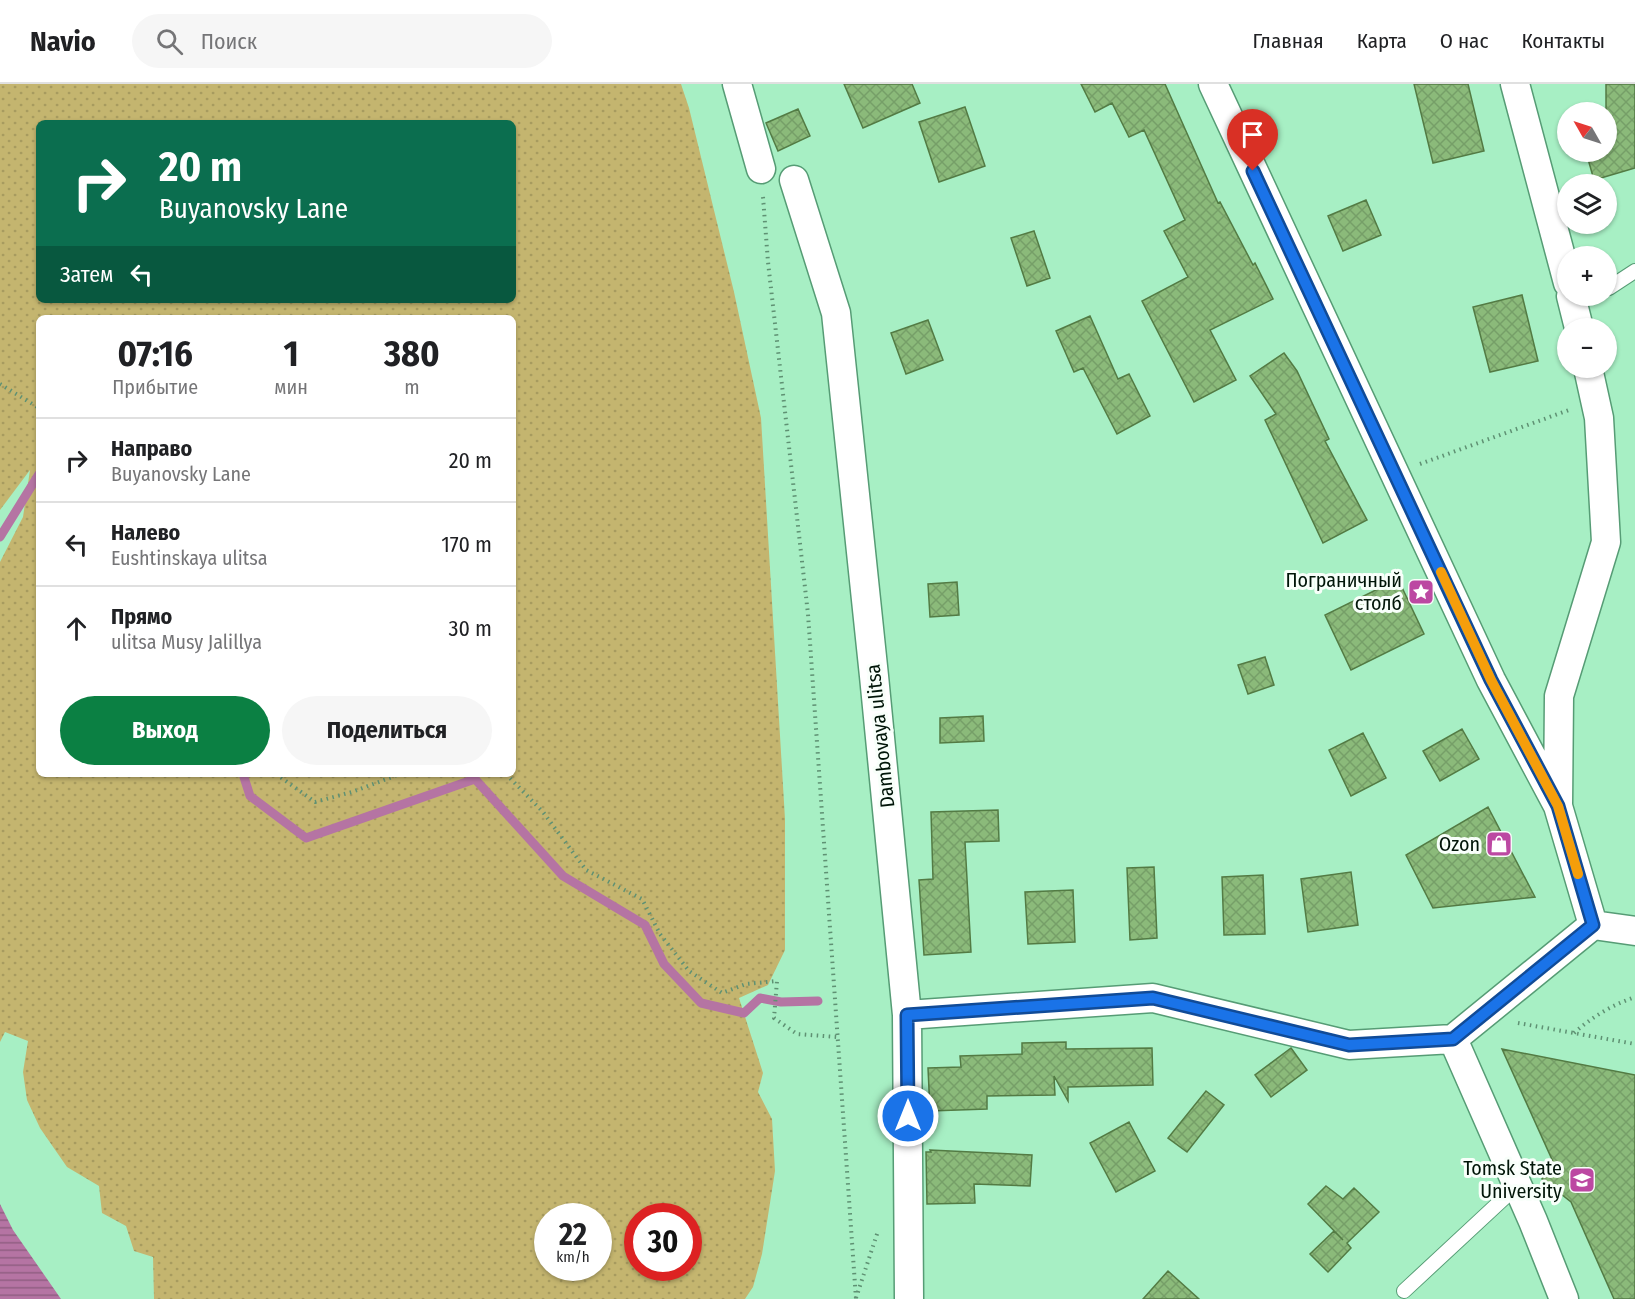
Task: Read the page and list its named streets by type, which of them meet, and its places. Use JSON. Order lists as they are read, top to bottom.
{
  "streets": {
    "street": ["Dambovaya ulitsa"]
  },
  "places": {
    "place": ["Пограничный столб"],
    "shop": ["Ozon"],
    "school or university": ["Tomsk State University"]
  },
  "north": "top left",
  "page": {
    "header": "Navio",
    "search": "Поиск",
    "nav": [
      "Главная",
      "Карта",
      "О нас",
      "Контакты"
    ],
    "map_buttons": ["+", "−"],
    "turn": ["20 m", "Buyanovsky Lane"],
    "then": "Затем",
    "eta": [
      "07:16",
      "Прибытие",
      "1",
      "мин",
      "380",
      "m"
    ],
    "list": [
      {
        "name": "Направо",
        "note": "Buyanovsky Lane",
        "value": "20 m"
      },
      {
        "name": "Налево",
        "note": "Eushtinskaya ulitsa",
        "value": "170 m"
      },
      {
        "name": "Прямо",
        "note": "ulitsa Musy Jalillya",
        "value": "30 m"
      }
    ],
    "buttons": ["Выход", "Поделиться"],
    "speed": "22 km/h",
    "limit": "30"
  }
}
